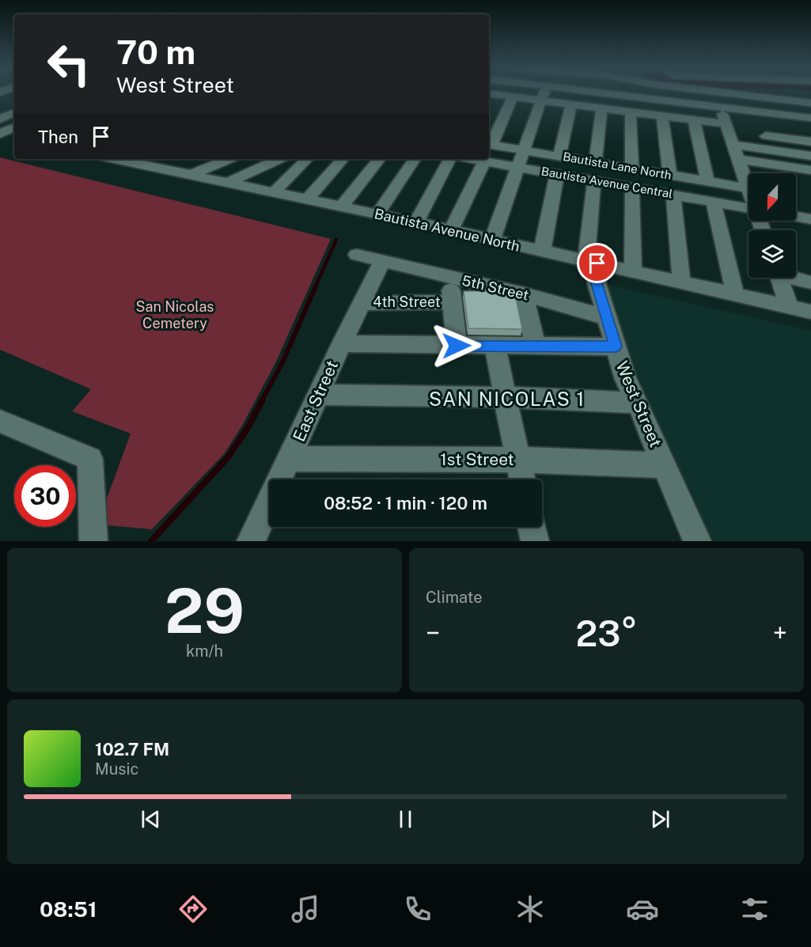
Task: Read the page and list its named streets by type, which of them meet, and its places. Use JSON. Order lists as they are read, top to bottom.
{
  "streets": {
    "street": [
      "Bautista Lane North",
      "Bautista Avenue Central",
      "Bautista Avenue North",
      "5th Street",
      "4th Street",
      "East Street",
      "West Street",
      "1st Street"
    ]
  },
  "crossings": [
    ["Bautista Avenue Central", "West Street"],
    ["Bautista Avenue North", "West Street"],
    ["5th Street", "East Street"],
    ["5th Street", "West Street"],
    ["4th Street", "East Street"],
    ["East Street", "1st Street"],
    ["West Street", "1st Street"]
  ],
  "districts": ["SAN NICOLAS 1"],
  "parks": ["San Nicolas Cemetery"],
  "north": "bottom",
  "page": {
    "turn": ["70 m", "West Street"],
    "then": "Then",
    "limit": "30",
    "trip": "08:52 · 1 min · 120 m",
    "tile": [
      ["29", "km/h"],
      "Climate"
    ],
    "heat": ["−", "23°", "+"],
    "song": ["102.7 FM", "Music"],
    "tabs": "08:51"
  }
}
